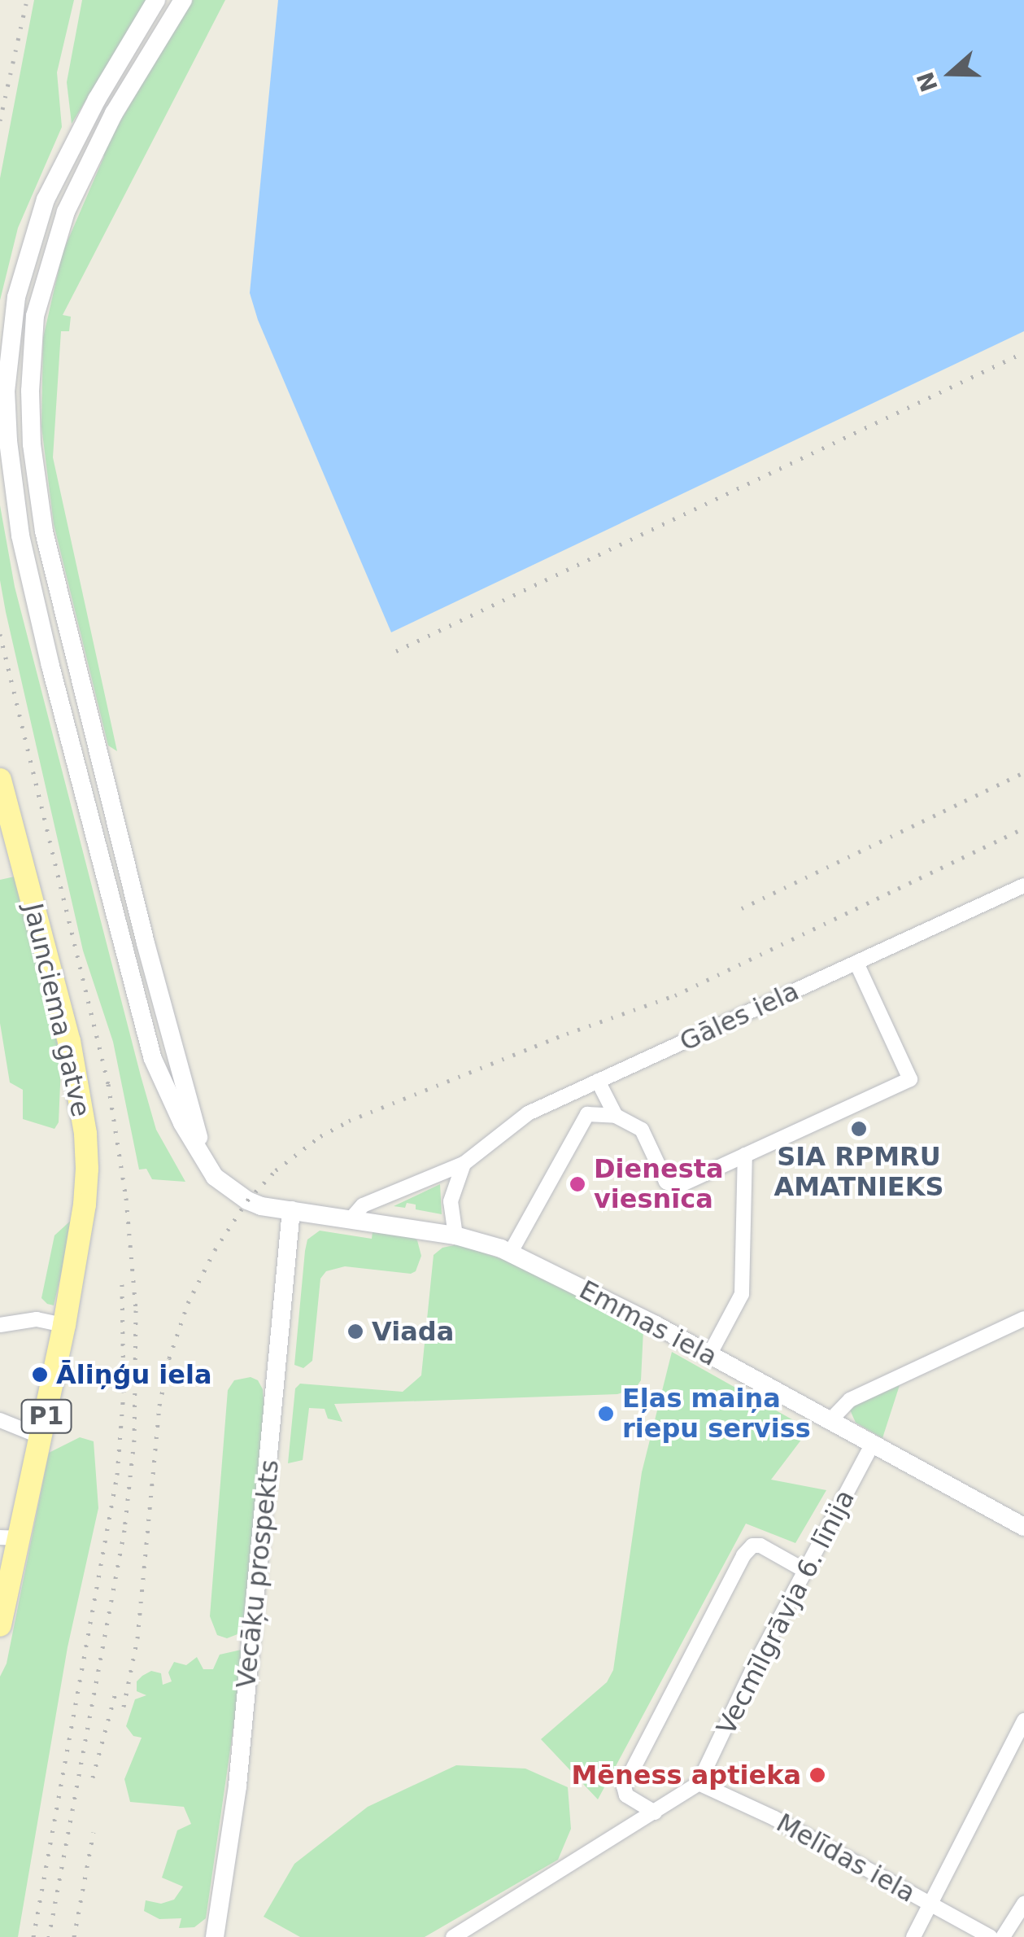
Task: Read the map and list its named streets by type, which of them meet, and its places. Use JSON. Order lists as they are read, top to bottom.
{
  "streets": {
    "main road": [
      "Jaunciema gatve",
      "Emmas iela",
      "P1",
      "Vecāķu prospekts"
    ],
    "street": ["Gāles iela", "Vecmīlgrāvja 6. līnija", "Melīdas iela"]
  },
  "crossings": [
    ["Jaunciema gatve", "P1"],
    ["Gāles iela", "Emmas iela"],
    ["Emmas iela", "Vecāķu prospekts"],
    ["Emmas iela", "Vecmīlgrāvja 6. līnija"],
    ["Vecmīlgrāvja 6. līnija", "Melīdas iela"]
  ],
  "places": [
    "SIA RPMRU AMATNIEKS",
    "Dienesta viesnīca",
    "Viada",
    "Āliņģu iela",
    "Eļas maiņa riepu serviss",
    "Mēness aptieka"
  ],
  "north": "left"
}
